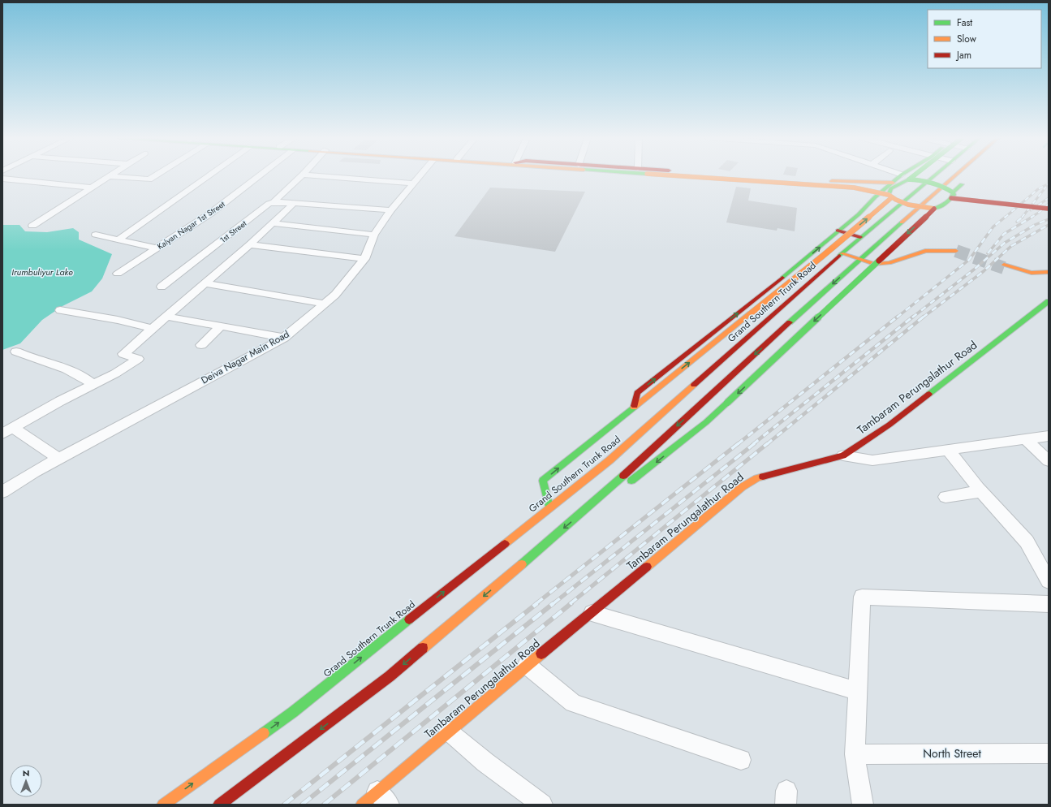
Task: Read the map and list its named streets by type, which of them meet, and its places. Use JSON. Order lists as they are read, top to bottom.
{
  "streets": {
    "main road": ["Grand Southern Trunk Road", "Tambaram Perungalathur Road"],
    "street": [
      "Kalyan Nagar 1st Street",
      "1st Street",
      "Deiva Nagar Main Road",
      "North Street"
    ]
  },
  "water": ["Irumbuliyur Lake"],
  "legend": ["Fast", "Slow", "Jam"],
  "north": "top"
}
